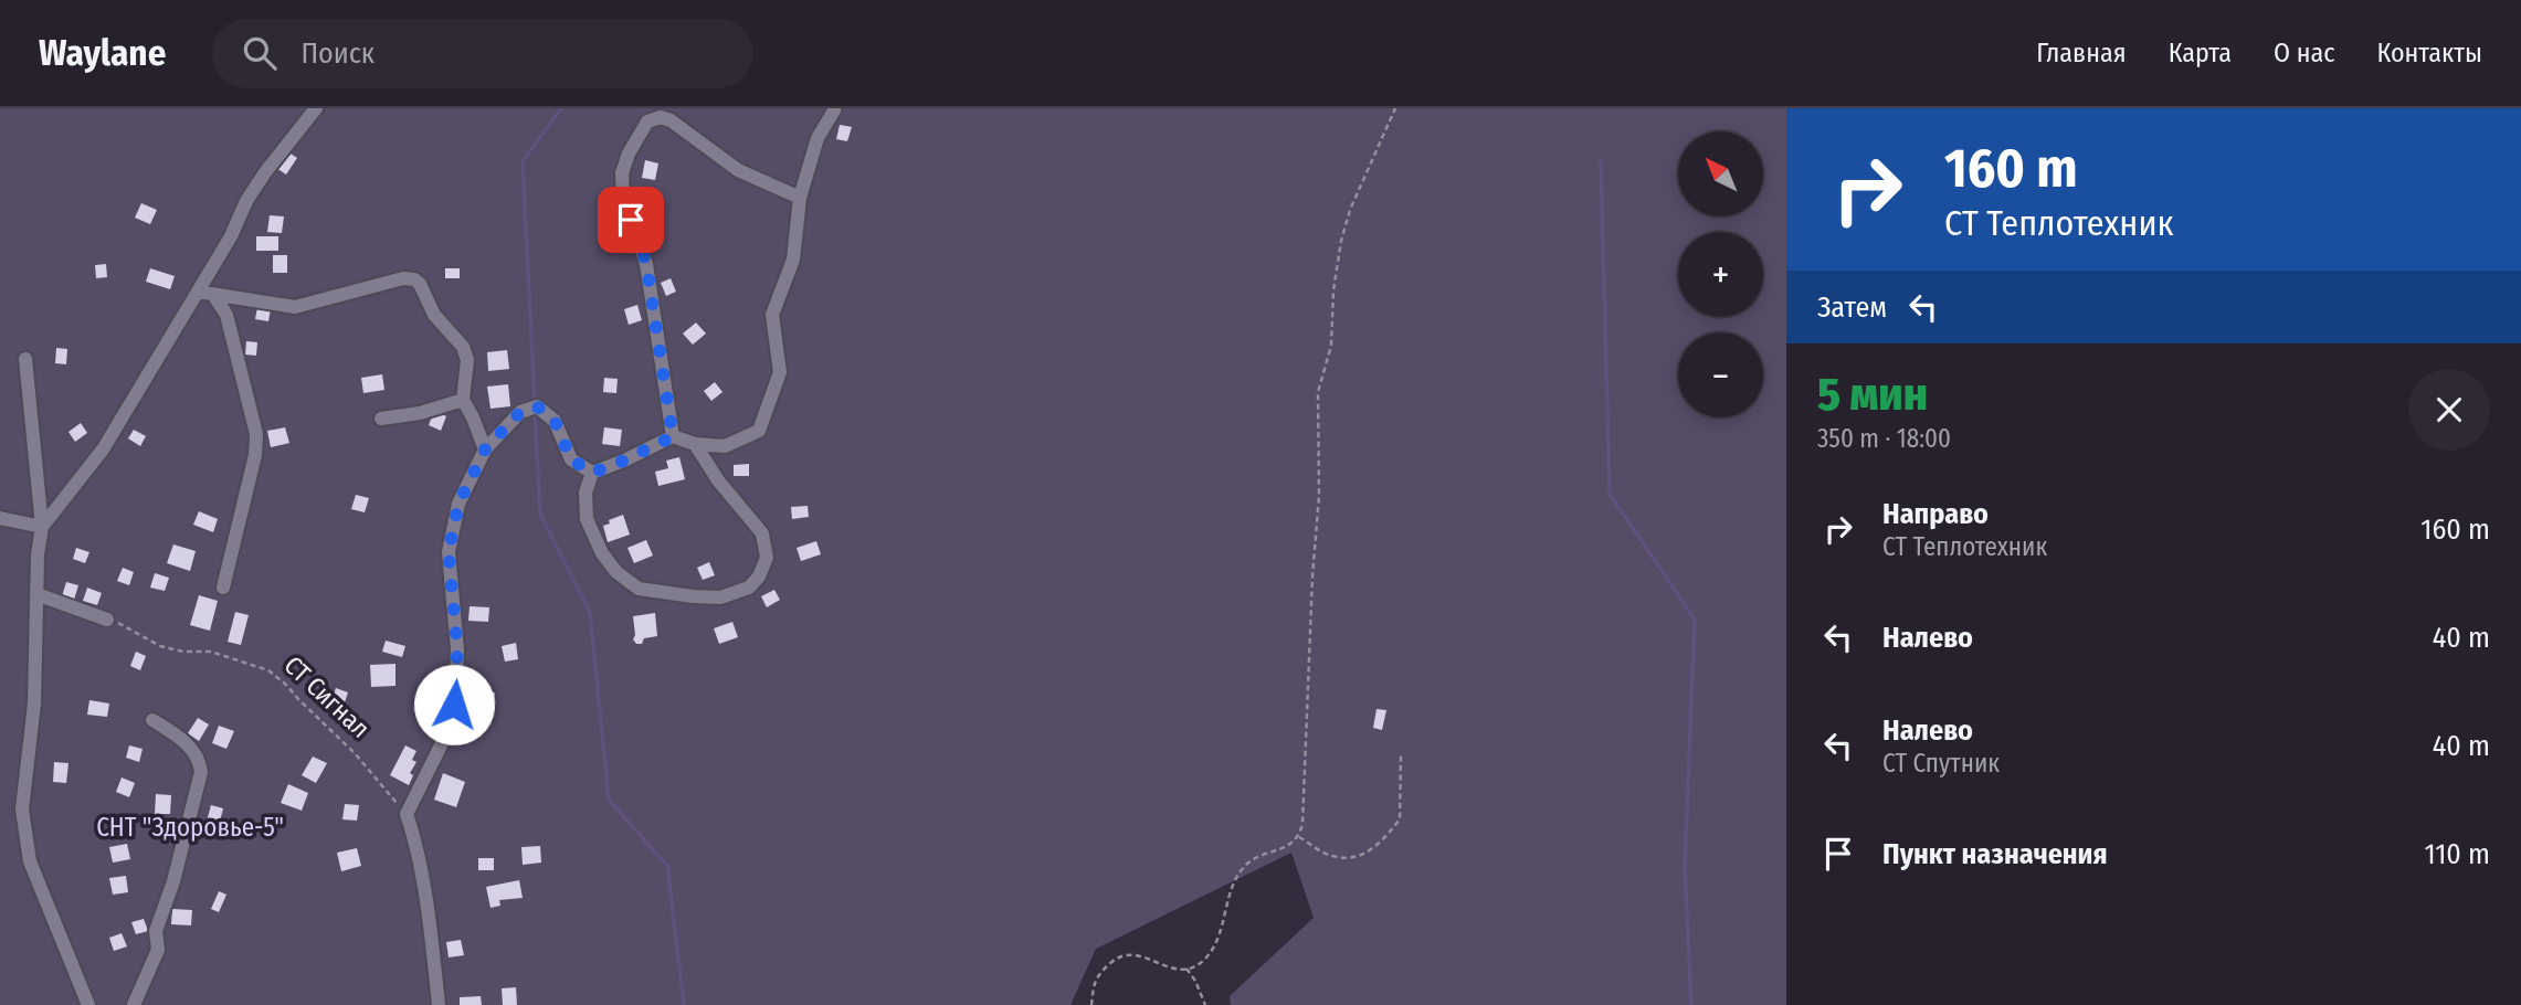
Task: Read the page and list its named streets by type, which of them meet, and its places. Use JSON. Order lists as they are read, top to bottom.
{
  "streets": {
    "path": ["СТ Сигнал"]
  },
  "parks": ["СНТ \"Здоровье-5\""],
  "north": "top left",
  "page": {
    "header": "Waylane",
    "search": "Поиск",
    "nav": [
      "Главная",
      "Карта",
      "О нас",
      "Контакты"
    ],
    "turn": ["160 m", "СТ Теплотехник"],
    "map_buttons": ["+", "−"],
    "then": "Затем",
    "heading": ["5 мин", "350 m · 18:00"],
    "list": [
      {
        "name": "Направо",
        "note": "СТ Теплотехник",
        "value": "160 m"
      },
      {
        "name": "Налево",
        "value": "40 m"
      },
      {
        "name": "Налево",
        "note": "СТ Спутник",
        "value": "40 m"
      },
      {
        "name": "Пункт назначения",
        "value": "110 m"
      }
    ]
  }
}
